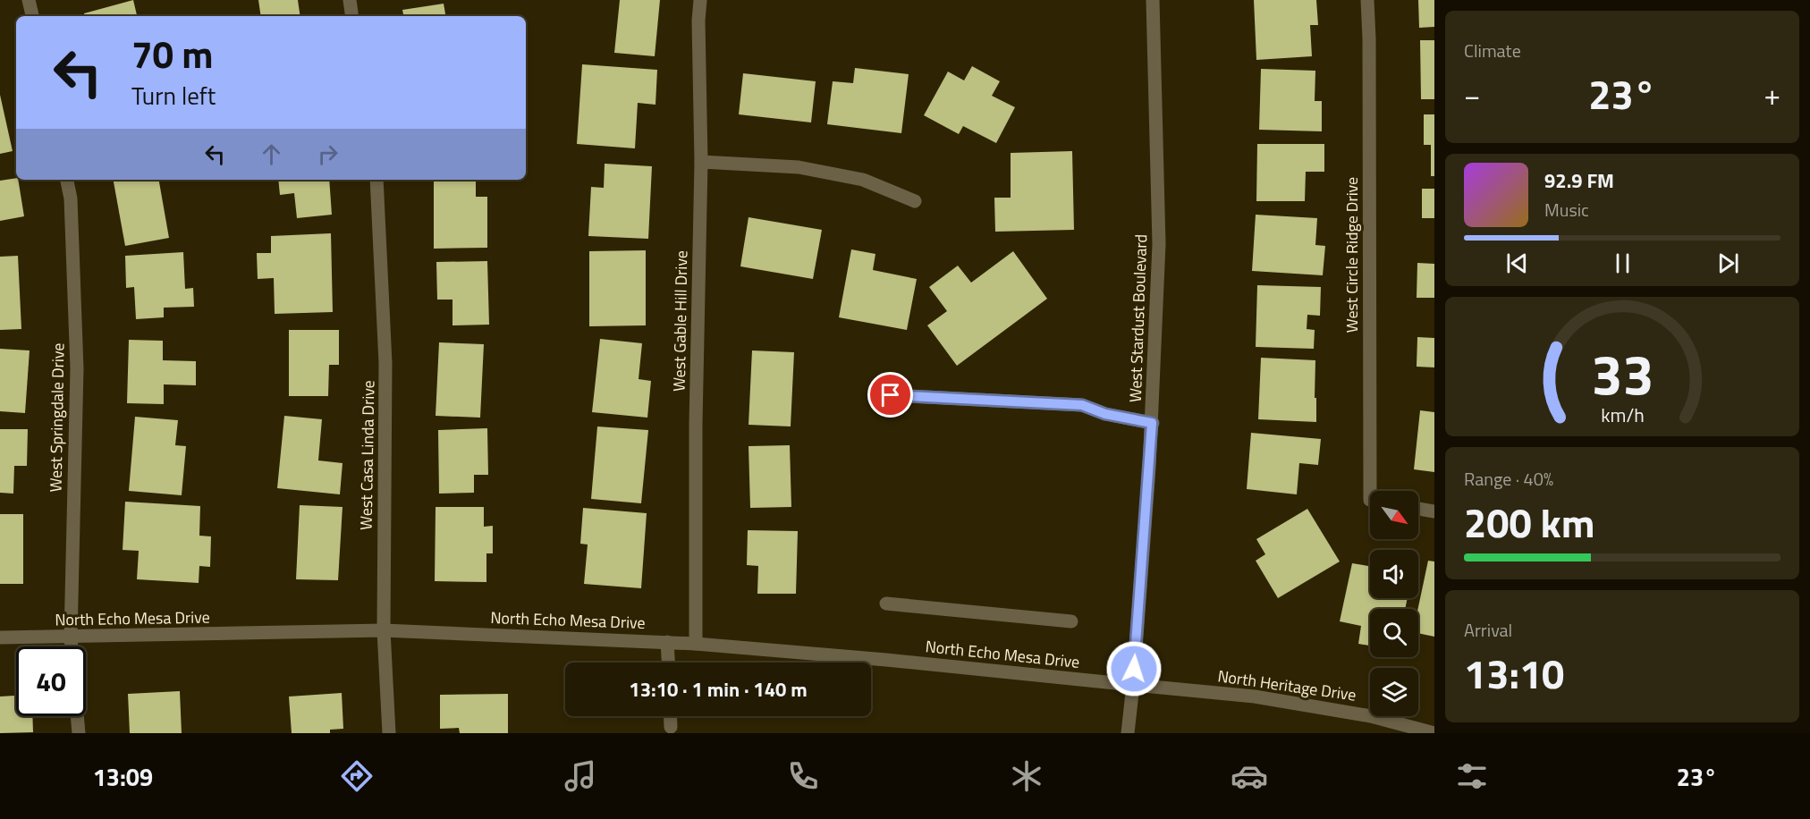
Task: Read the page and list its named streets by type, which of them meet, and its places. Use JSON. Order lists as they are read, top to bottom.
{
  "streets": {
    "street": [
      "West Circle Ridge Drive",
      "West Stardust Boulevard",
      "West Gable Hill Drive",
      "West Springdale Drive",
      "West Casa Linda Drive",
      "North Echo Mesa Drive",
      "North Heritage Drive"
    ]
  },
  "crossings": [
    ["West Stardust Boulevard", "North Echo Mesa Drive"],
    ["West Stardust Boulevard", "North Heritage Drive"],
    ["West Gable Hill Drive", "North Echo Mesa Drive"],
    ["West Springdale Drive", "North Echo Mesa Drive"],
    ["West Casa Linda Drive", "North Echo Mesa Drive"],
    ["North Echo Mesa Drive", "North Heritage Drive"]
  ],
  "north": "bottom right",
  "page": {
    "tile": [
      "Climate",
      ["Range · 40%", "200 km"],
      ["Arrival", "13:10"]
    ],
    "turn": ["70 m", "Turn left"],
    "heat": ["−", "23°", "+"],
    "song": ["92.9 FM", "Music"],
    "limit": "40",
    "trip": "13:10 · 1 min · 140 m",
    "tabs": ["13:09", "23°"],
    "gauge": ["33", "km/h"]
  }
}
